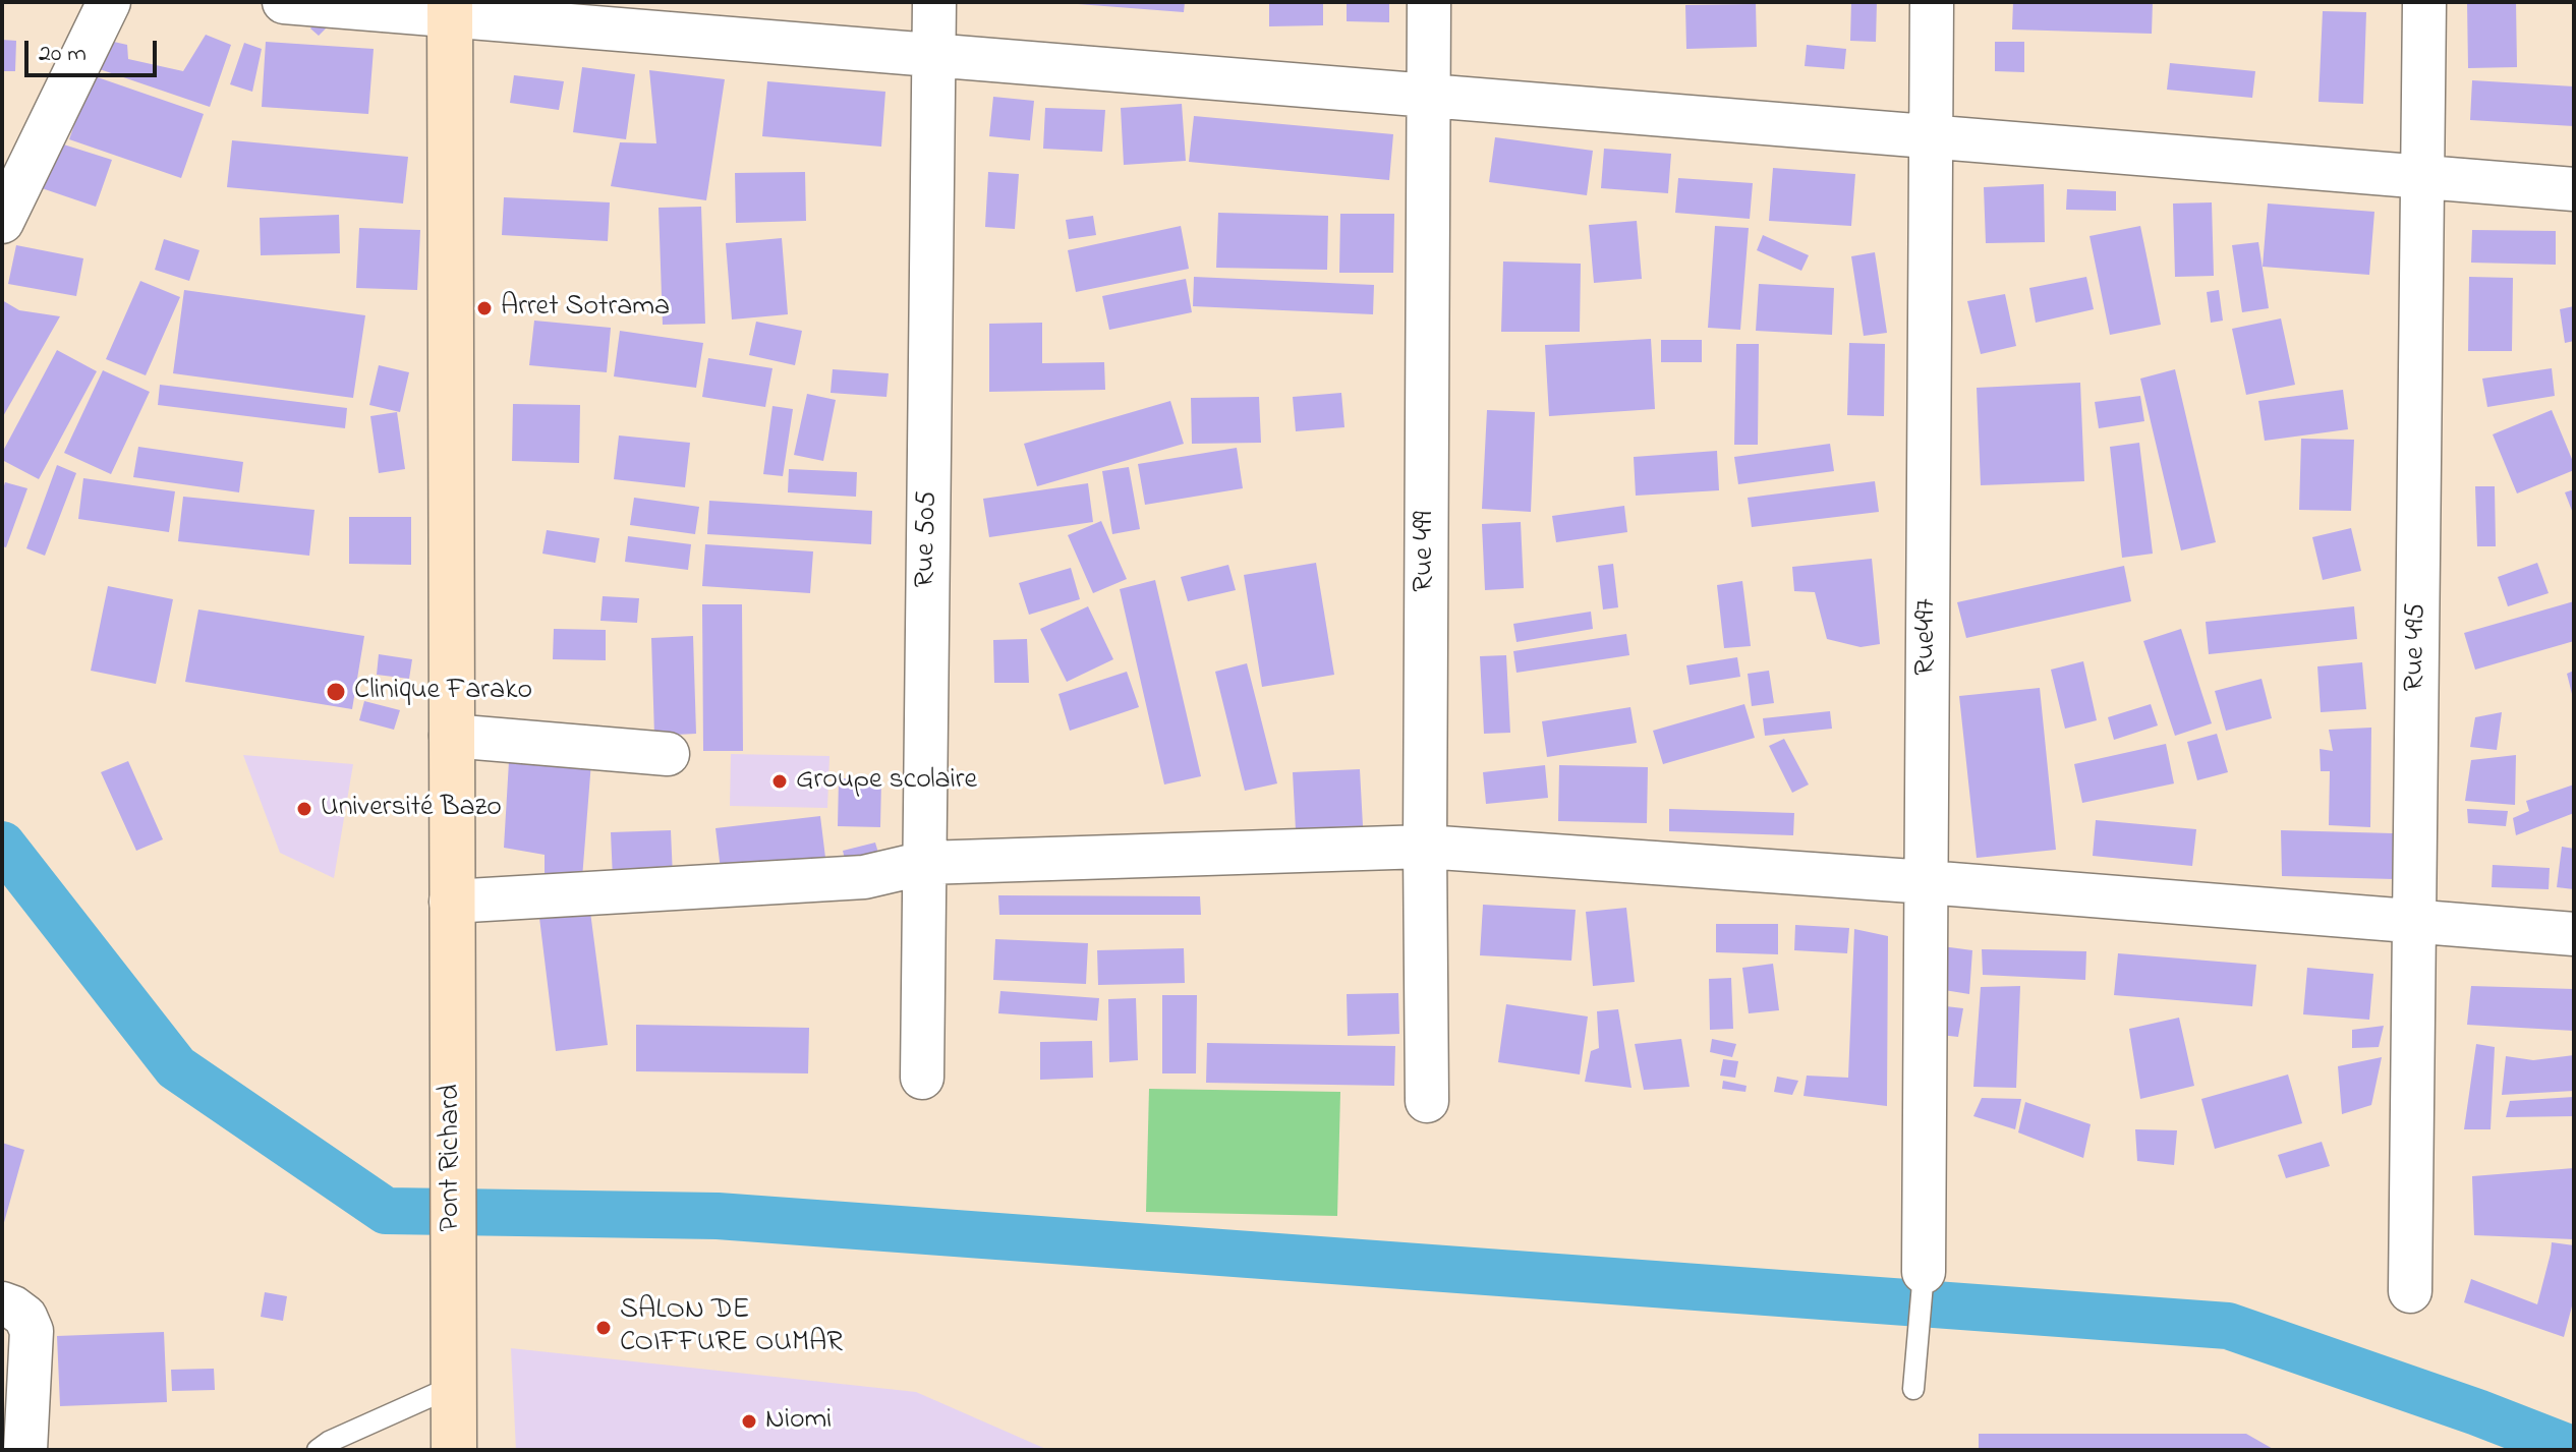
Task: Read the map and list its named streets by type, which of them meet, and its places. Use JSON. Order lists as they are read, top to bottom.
{
  "streets": {
    "main road": ["Pont Richard"],
    "street": [
      "Rue 505",
      "Rue 499",
      "Rue497",
      "Rue 495"
    ]
  },
  "places": [
    "Arret Sotrama",
    "Clinique Farako",
    "Groupe scolaire",
    "Université Bazo",
    "SALON DE COIFFURE OUMAR",
    "Niomi"
  ],
  "scale_bar": "20 m"
}
